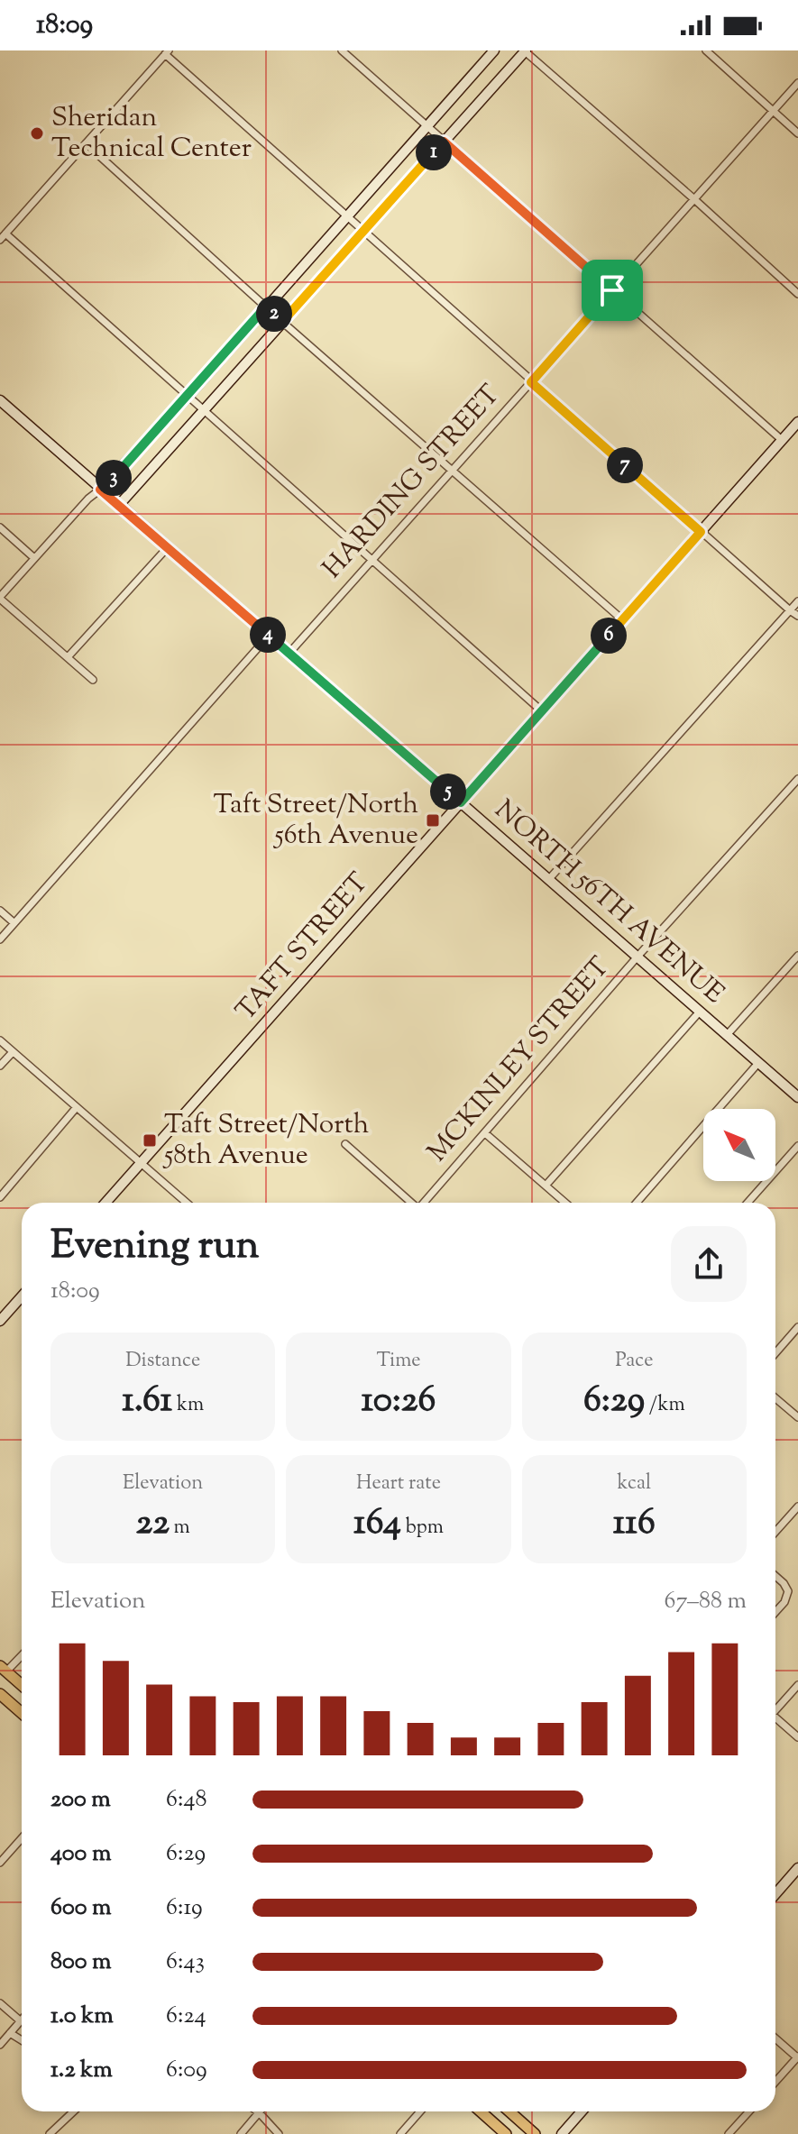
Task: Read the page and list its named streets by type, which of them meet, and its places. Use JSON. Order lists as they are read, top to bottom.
{
  "streets": {
    "street": [
      "HARDING STREET",
      "NORTH 56TH AVENUE",
      "TAFT STREET",
      "MCKINLEY STREET"
    ]
  },
  "crossings": [
    ["HARDING STREET", "NORTH 56TH AVENUE"],
    ["NORTH 56TH AVENUE", "TAFT STREET"],
    ["NORTH 56TH AVENUE", "MCKINLEY STREET"]
  ],
  "places": {
    "other": ["Sheridan Technical Center"],
    "transit": ["Taft Street/North 56th Avenue", "Taft Street/North 58th Avenue"]
  },
  "north": "top left",
  "page": {
    "status": "18:09",
    "pins": [
      "1",
      "2",
      "7",
      "3",
      "4",
      "6",
      "5"
    ],
    "heading": ["Evening run", "18:09"],
    "stats": [
      ["Distance", "1.61 km"],
      ["Time", "10:26"],
      ["Pace", "6:29 /km"],
      ["Elevation", "22 m"],
      ["Heart rate", "164 bpm"],
      ["kcal", "116"]
    ],
    "chart": ["Elevation", "67–88 m"],
    "list": [
      {
        "name": "200 m",
        "note": "6:48"
      },
      {
        "name": "400 m",
        "note": "6:29"
      },
      {
        "name": "600 m",
        "note": "6:19"
      },
      {
        "name": "800 m",
        "note": "6:43"
      },
      {
        "name": "1.0 km",
        "note": "6:24"
      },
      {
        "name": "1.2 km",
        "note": "6:09"
      }
    ]
  }
}
